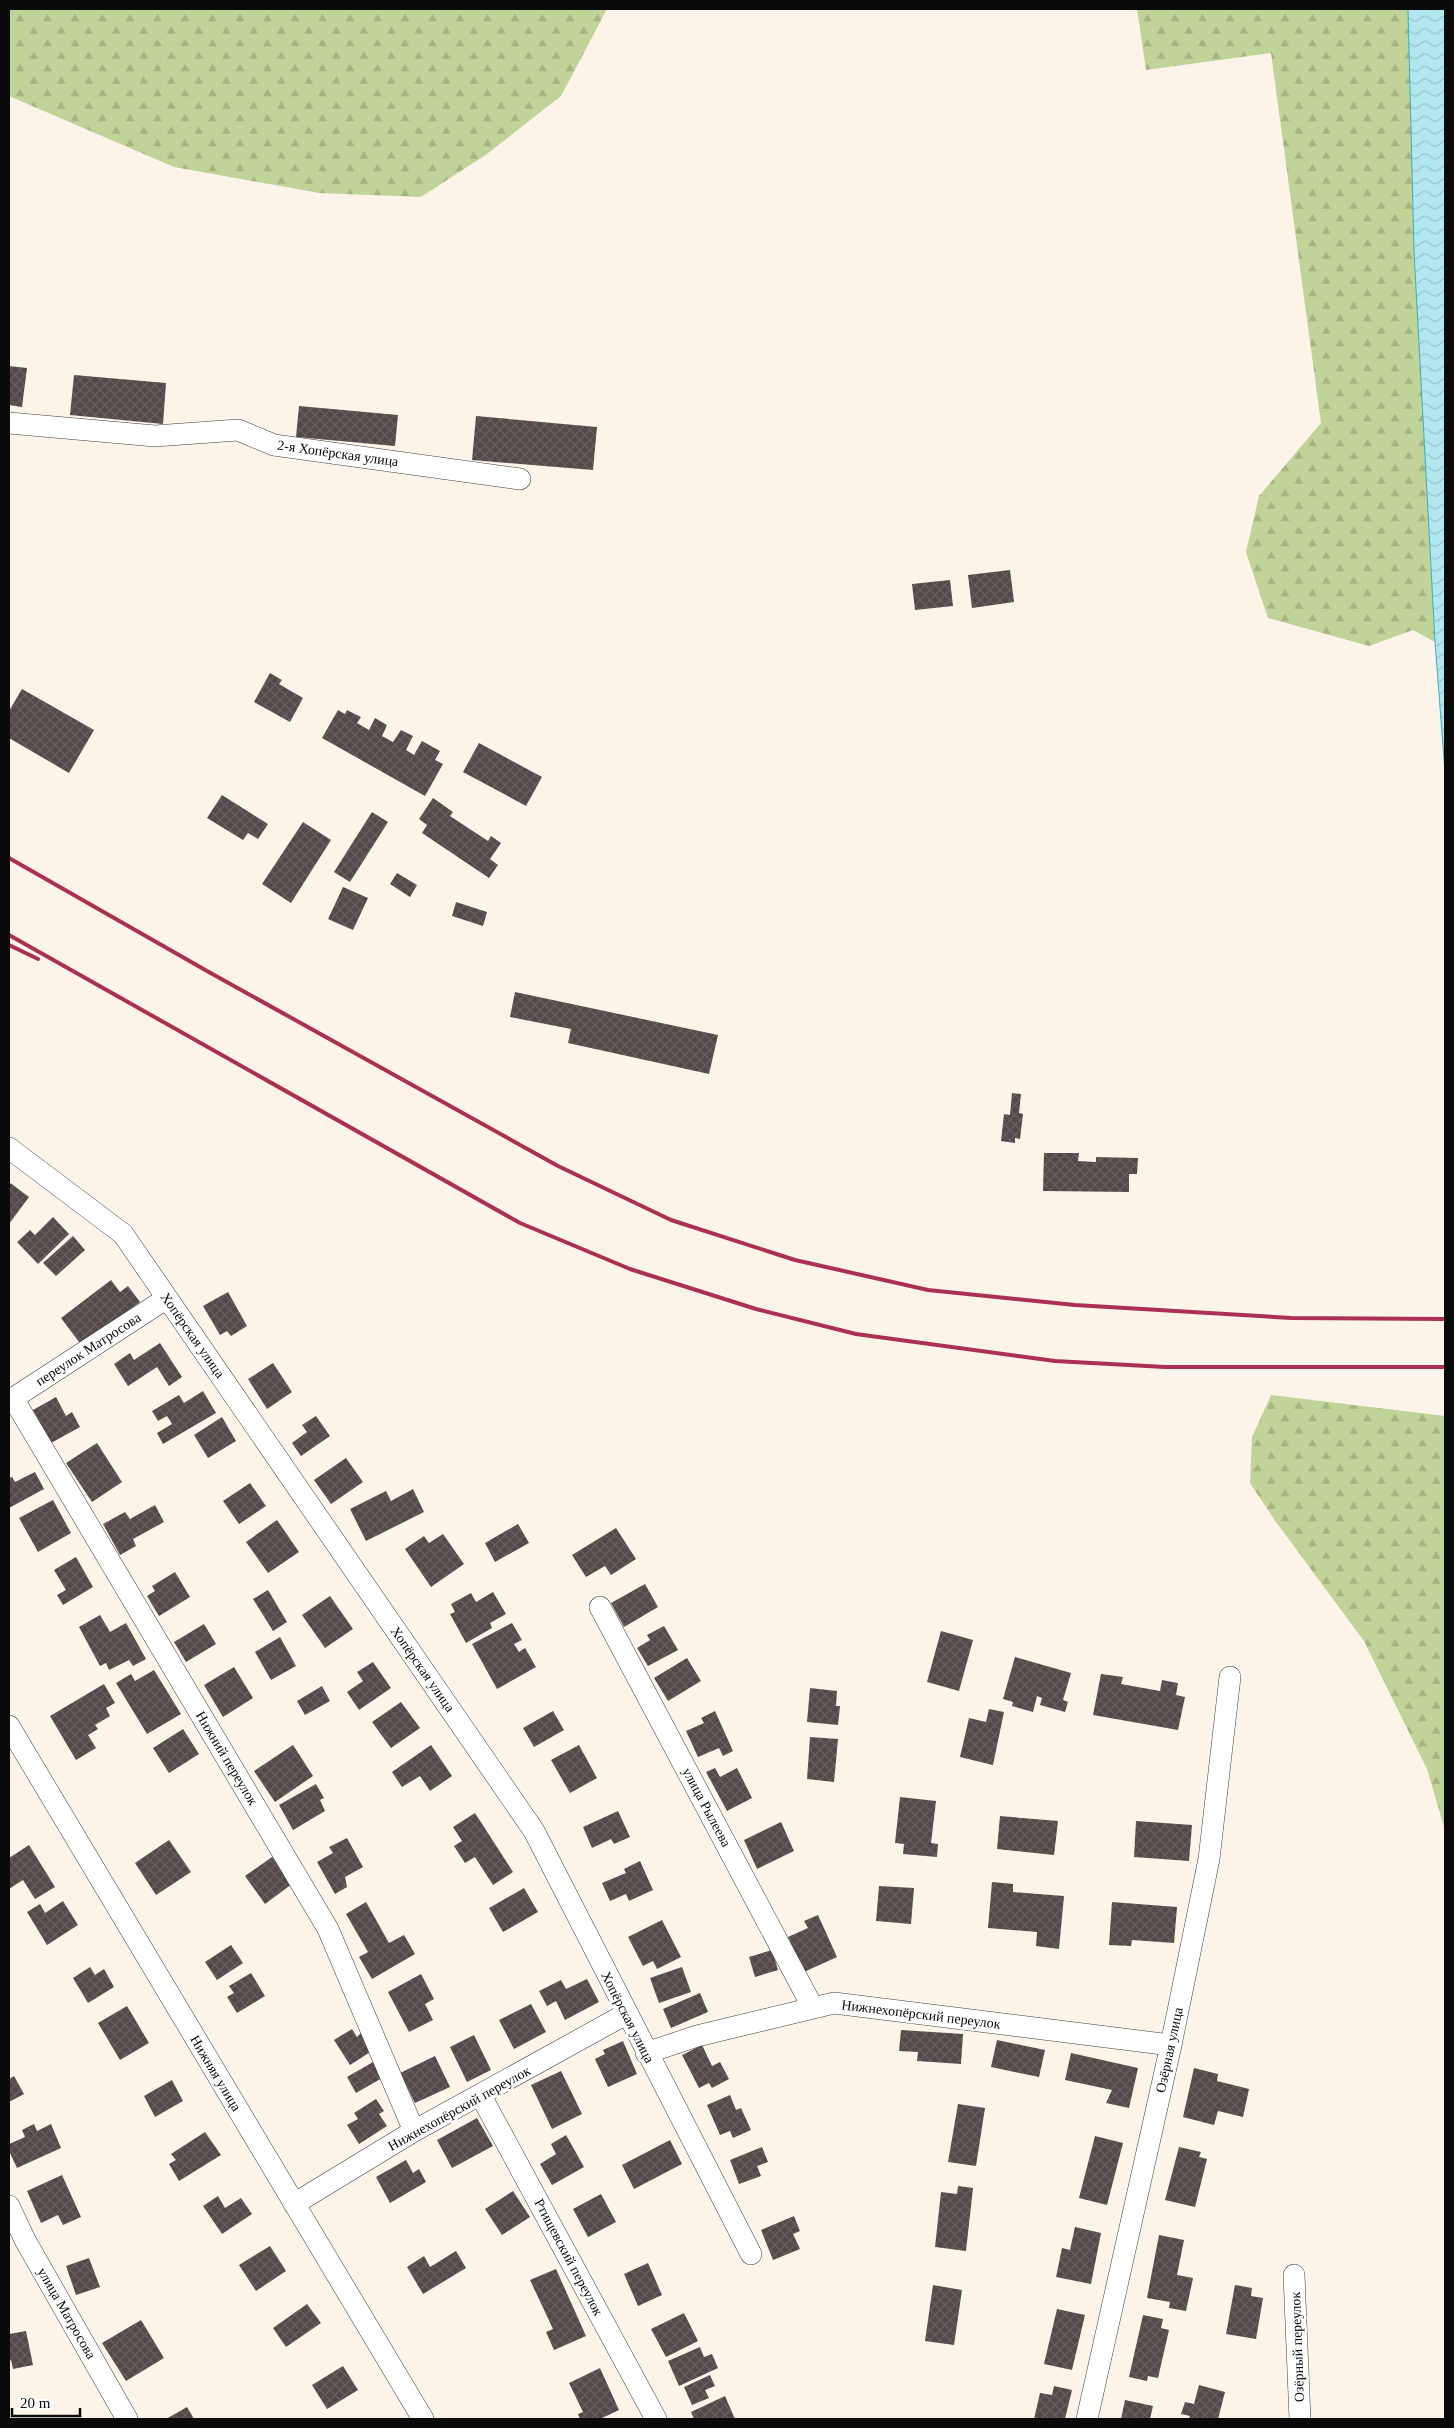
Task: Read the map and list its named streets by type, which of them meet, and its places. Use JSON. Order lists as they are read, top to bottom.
{
  "streets": {
    "street": [
      "2-я Хопёрская улица",
      "Хопёрская улица",
      "переулок Матросова",
      "Нижний переулок",
      "улица Рылеева",
      "Нижнехопёрский переулок",
      "Озёрная улица",
      "Нижняя улица",
      "Ртищевский переулок",
      "улица Матросова",
      "Озёрный переулок"
    ]
  },
  "crossings": [
    ["Хопёрская улица", "переулок Матросова"],
    ["Хопёрская улица", "Нижнехопёрский переулок"],
    ["переулок Матросова", "Нижний переулок"],
    ["Нижний переулок", "Нижнехопёрский переулок"],
    ["улица Рылеева", "Нижнехопёрский переулок"],
    ["Нижнехопёрский переулок", "Озёрная улица"],
    ["Нижнехопёрский переулок", "Нижняя улица"],
    ["Нижнехопёрский переулок", "Ртищевский переулок"]
  ],
  "scale_bar": "20 m"
}
